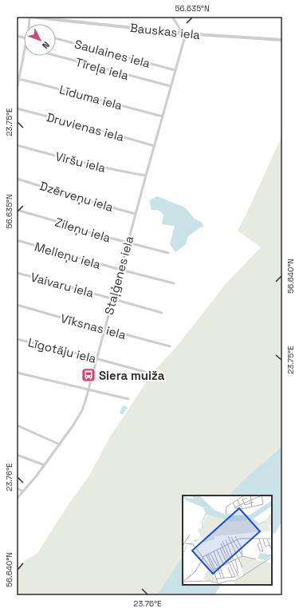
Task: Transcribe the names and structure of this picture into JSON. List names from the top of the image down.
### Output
{
  "streets": {
    "street": [
      "Bauskas iela",
      "Saulaines iela",
      "Tīreļa iela",
      "Līduma iela",
      "Druvienas iela",
      "Viršu iela",
      "Dzērveņu iela",
      "Zileņu iela",
      "Melleņu iela",
      "Staļģenes iela",
      "Vaivaru iela",
      "Vīksnas iela",
      "Līgotāju iela"
    ]
  },
  "crossings": [
    ["Bauskas iela", "Staļģenes iela"],
    ["Saulaines iela", "Staļģenes iela"],
    ["Tīreļa iela", "Staļģenes iela"],
    ["Līduma iela", "Staļģenes iela"],
    ["Druvienas iela", "Staļģenes iela"],
    ["Viršu iela", "Staļģenes iela"],
    ["Dzērveņu iela", "Staļģenes iela"],
    ["Zileņu iela", "Staļģenes iela"],
    ["Melleņu iela", "Staļģenes iela"],
    ["Staļģenes iela", "Vaivaru iela"],
    ["Staļģenes iela", "Vīksnas iela"],
    ["Staļģenes iela", "Līgotāju iela"]
  ],
  "places": {
    "bus stop": ["Siera muiža"]
  },
  "north": "bottom right",
  "coordinates": [
    "56.635°N",
    "23.75°E",
    "56.640°N",
    "23.76°E"
  ]
}
